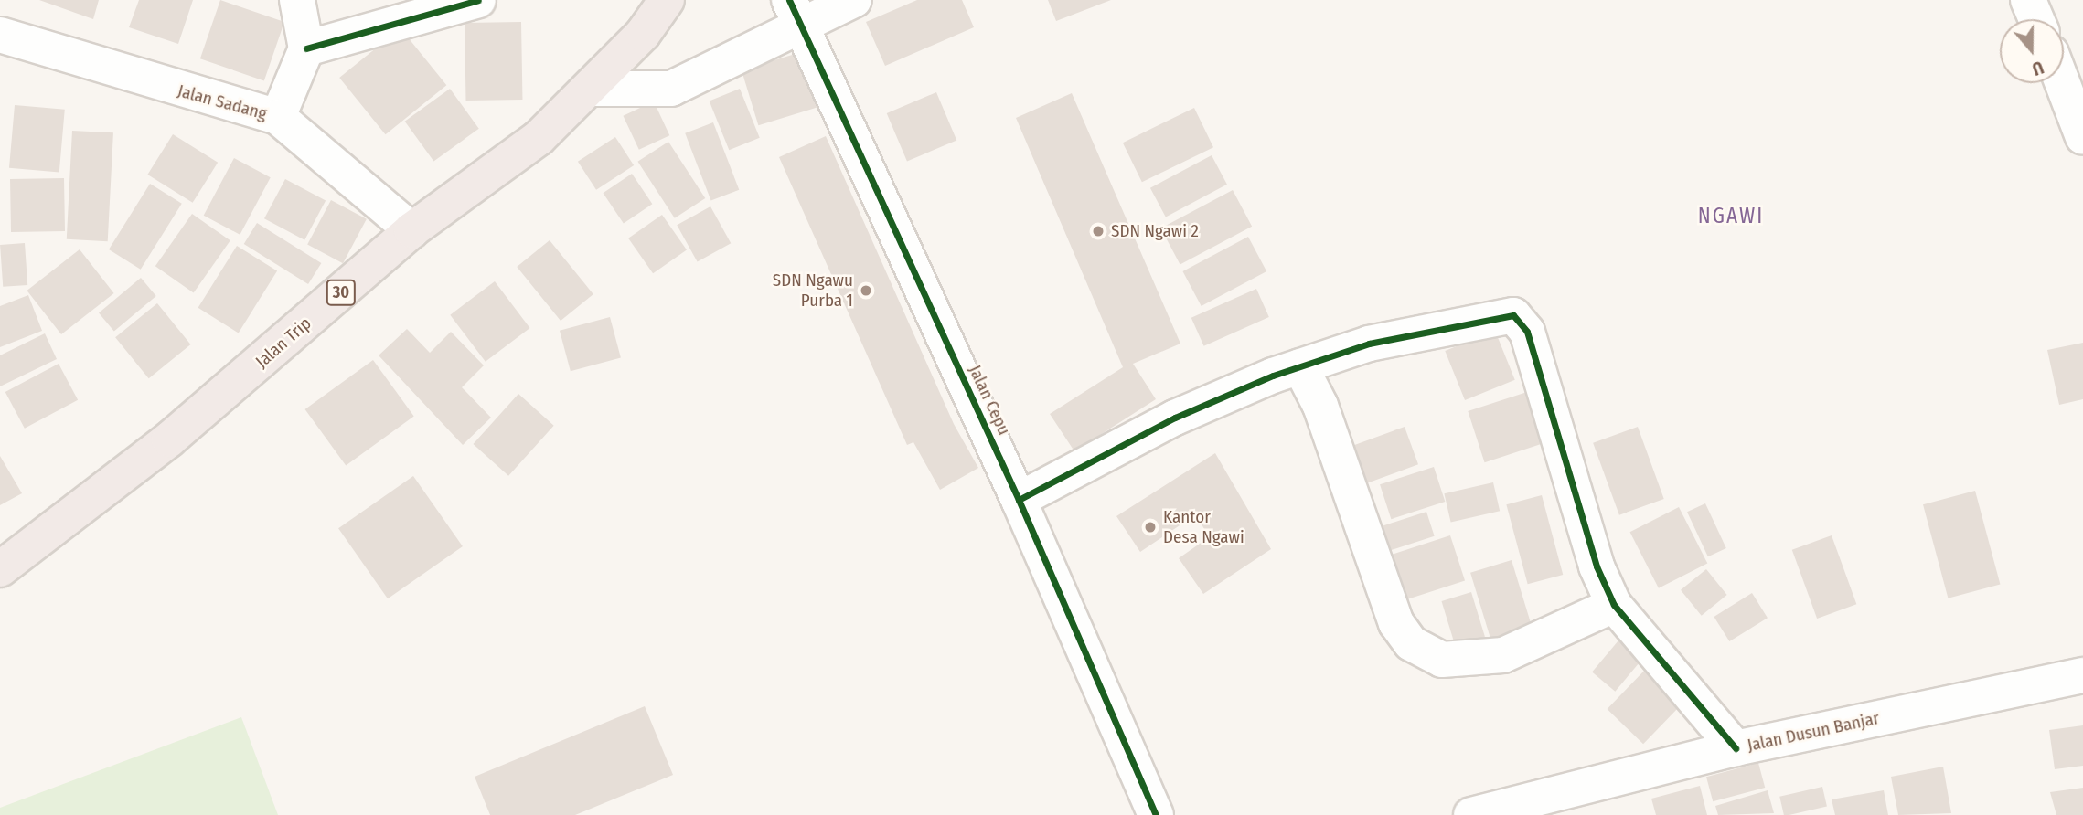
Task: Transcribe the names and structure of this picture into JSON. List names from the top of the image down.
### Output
{
  "streets": {
    "highway": ["30", "Jalan Trip"],
    "street": ["Jalan Sadang", "Jalan Cepu", "Jalan Dusun Banjar"]
  },
  "crossings": [
    ["Jalan Sadang", "Jalan Trip"]
  ],
  "districts": ["NGAWI"],
  "places": ["SDN Ngawi 2", "SDN Ngawu Purba 1", "Kantor Desa Ngawi"],
  "north": "bottom"
}
